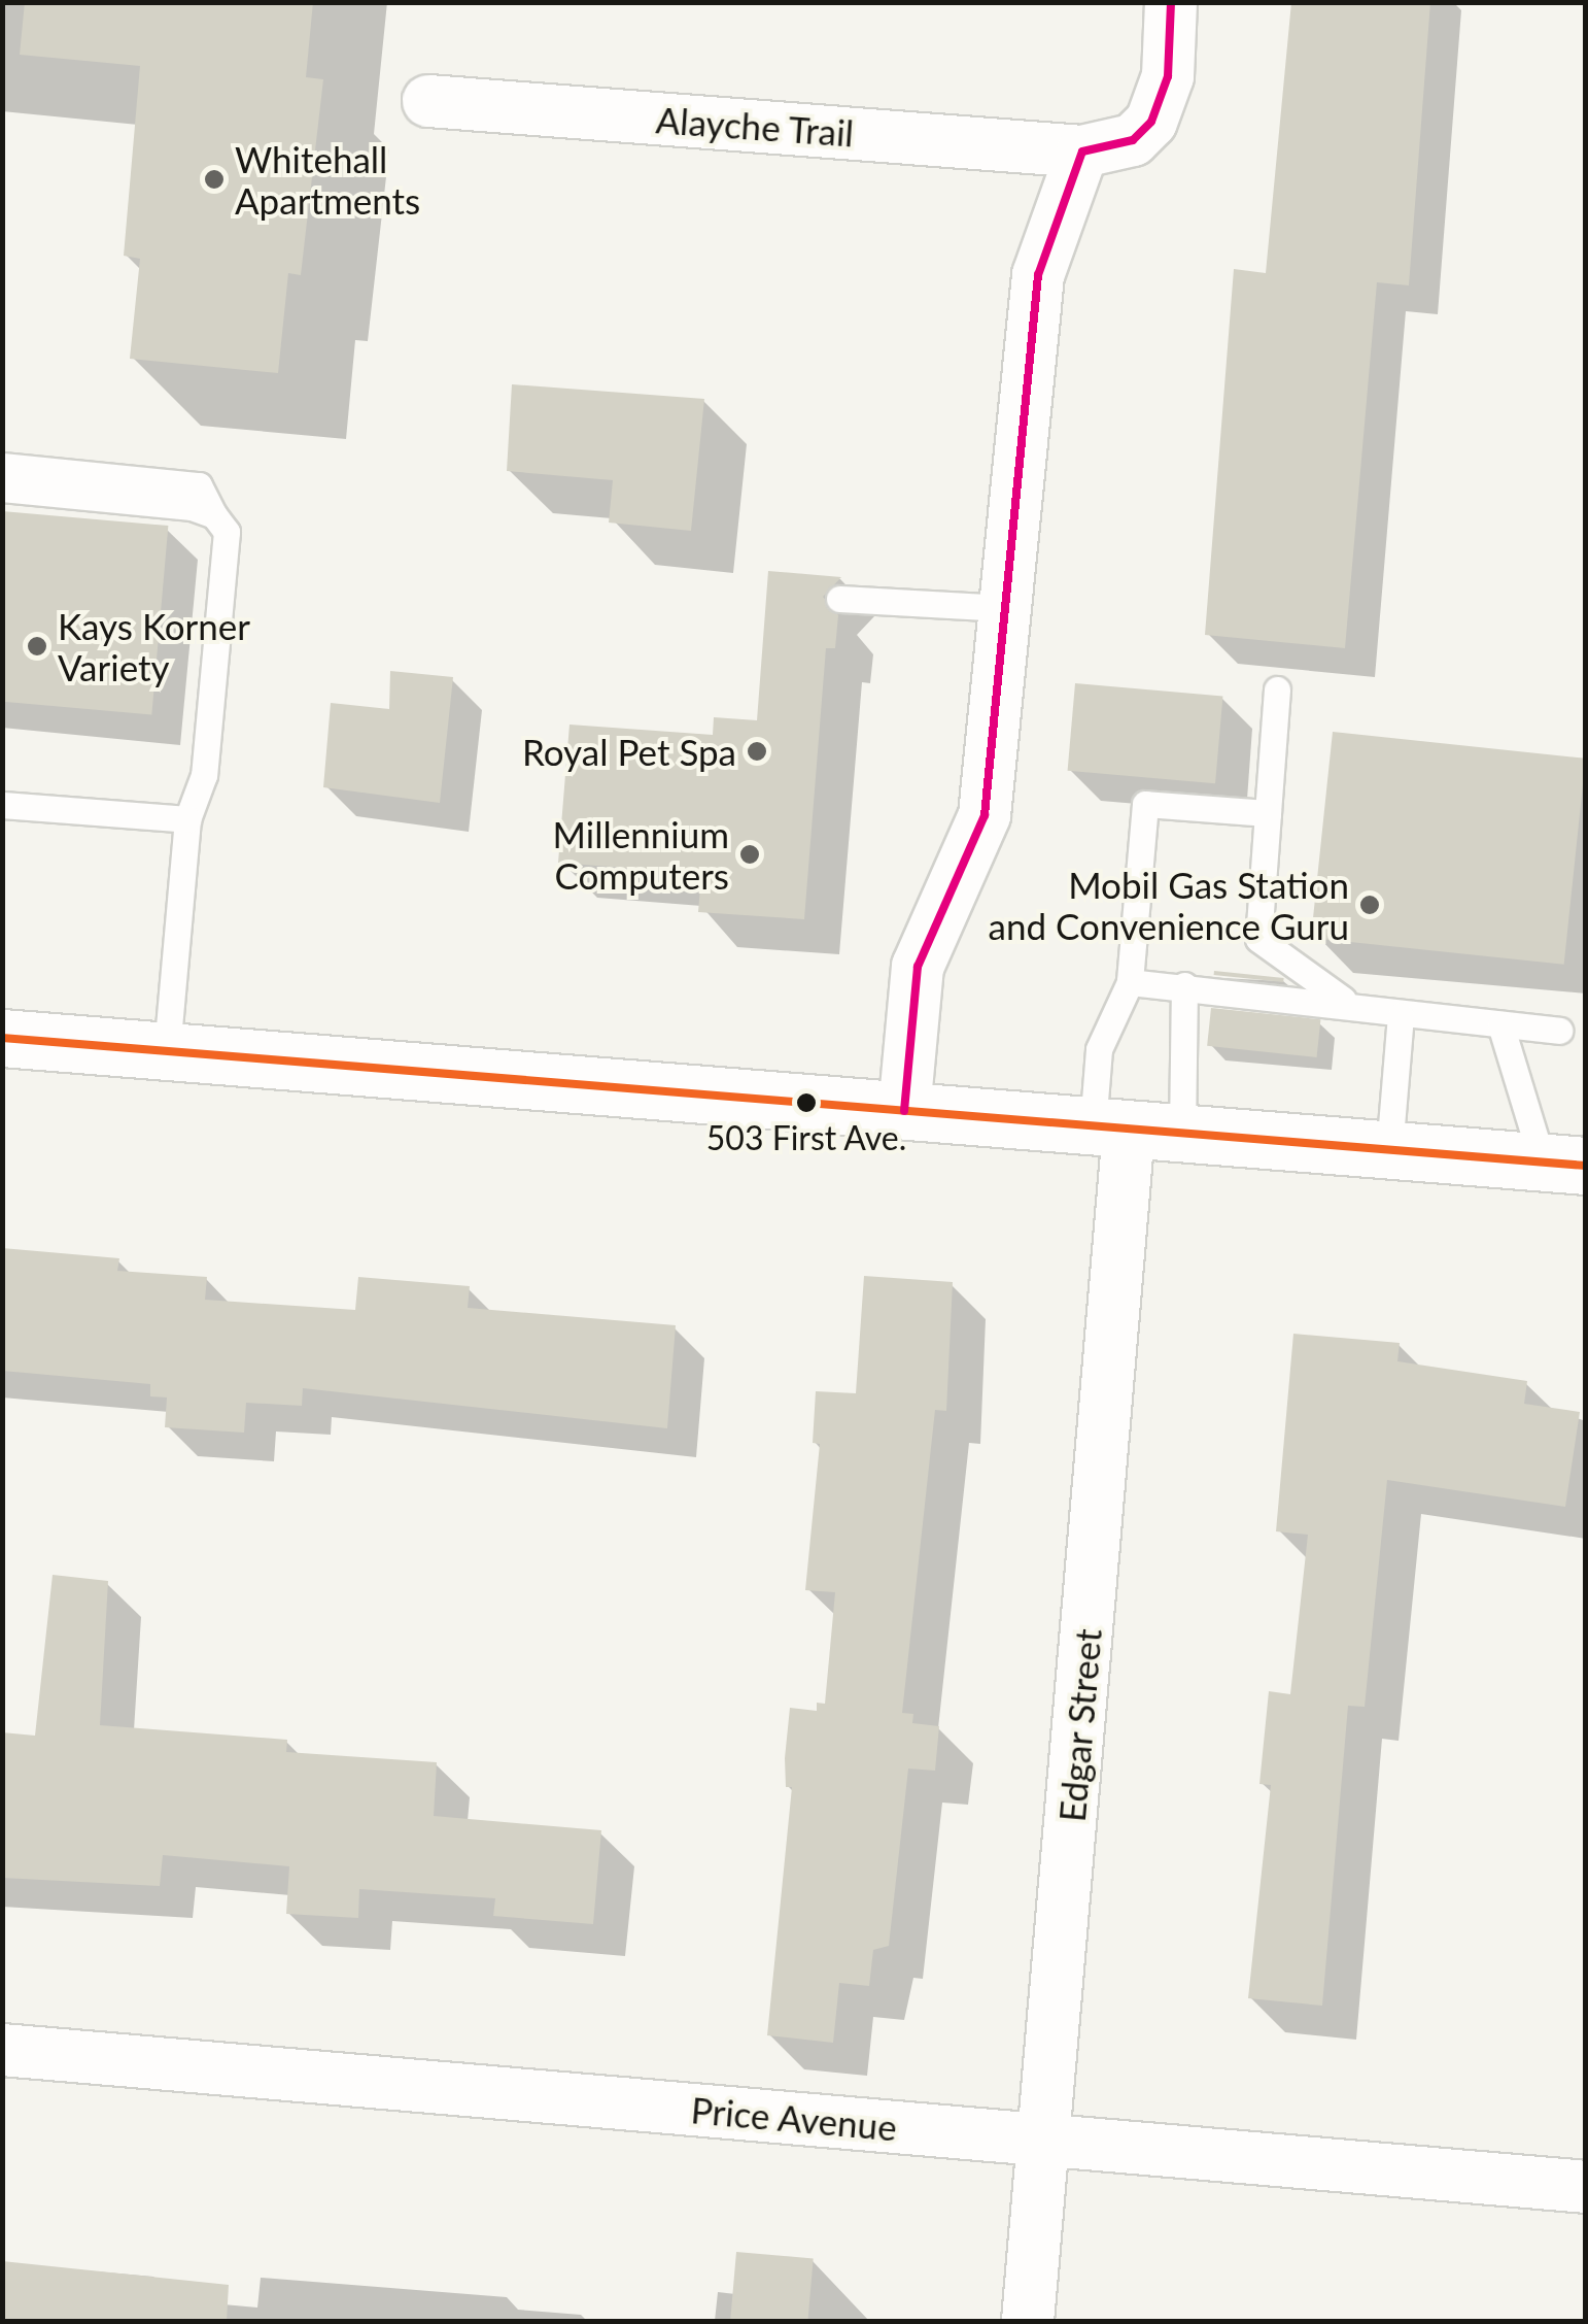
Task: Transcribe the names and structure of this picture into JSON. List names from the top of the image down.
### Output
{
  "streets": {
    "street": ["Alayche Trail", "Edgar Street", "Price Avenue"]
  },
  "crossings": [
    ["Edgar Street", "Price Avenue"]
  ],
  "places": [
    "Whitehall Apartments",
    "Kays Korner Variety",
    "Royal Pet Spa",
    "Millennium Computers",
    "Mobil Gas Station and Convenience Guru",
    "503 First Ave."
  ]
}
